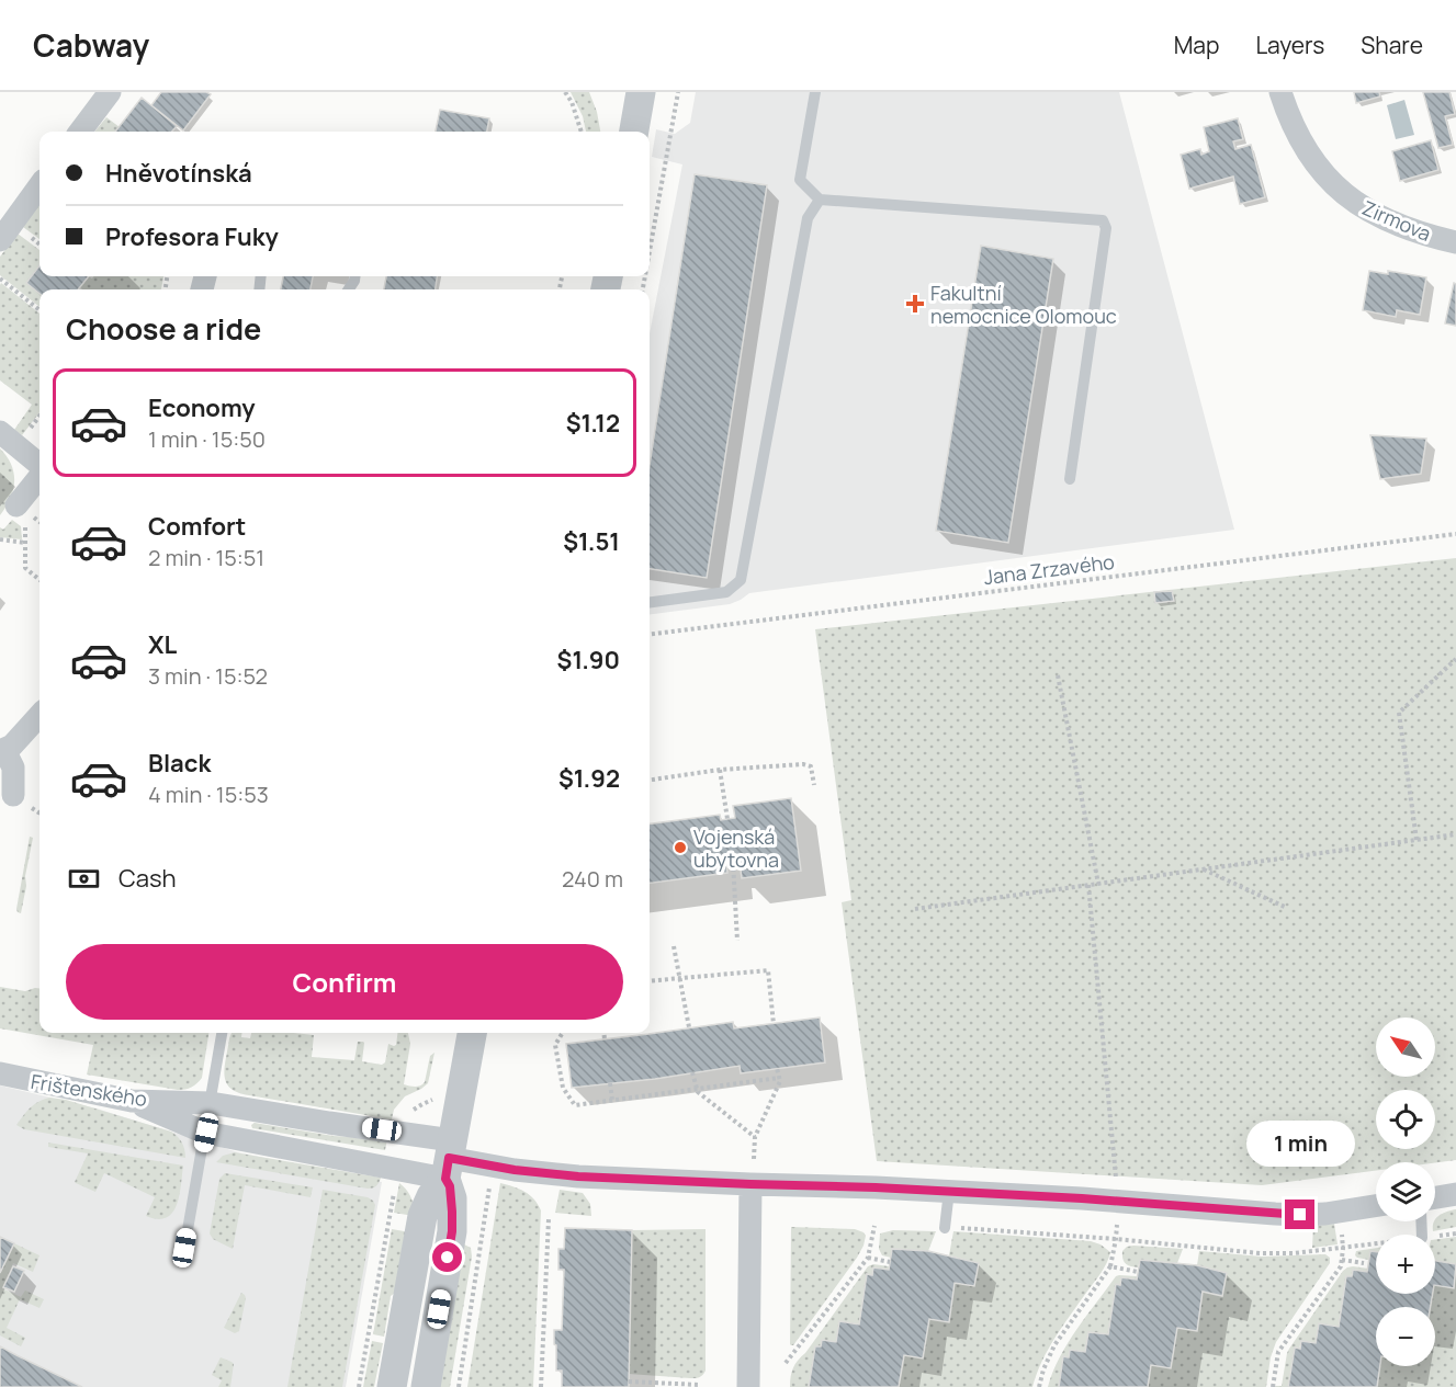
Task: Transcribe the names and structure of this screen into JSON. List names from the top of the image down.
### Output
{
  "streets": {
    "street": ["Zirmova", "Frištenského"],
    "path": ["Jana Zrzavého"]
  },
  "places": {
    "health": ["Fakultní nemocnice Olomouc"],
    "other": ["Vojenská ubytovna"]
  },
  "north": "top left",
  "page": {
    "header": "Cabway",
    "nav": ["Map", "Layers", "Share"],
    "banner": ["Hněvotínská", "Profesora Fuky"],
    "heading": "Choose a ride",
    "list": [
      {
        "name": "Economy",
        "note": "1 min · 15:50",
        "value": "$1.12"
      },
      {
        "name": "Comfort",
        "note": "2 min · 15:51",
        "value": "$1.51"
      },
      {
        "name": "XL",
        "note": "3 min · 15:52",
        "value": "$1.90"
      },
      {
        "name": "Black",
        "note": "4 min · 15:53",
        "value": "$1.92"
      }
    ],
    "pay": ["Cash", "240 m"],
    "buttons": "Confirm",
    "map_buttons": ["+", "−"],
    "bubble": "1 min"
  }
}
